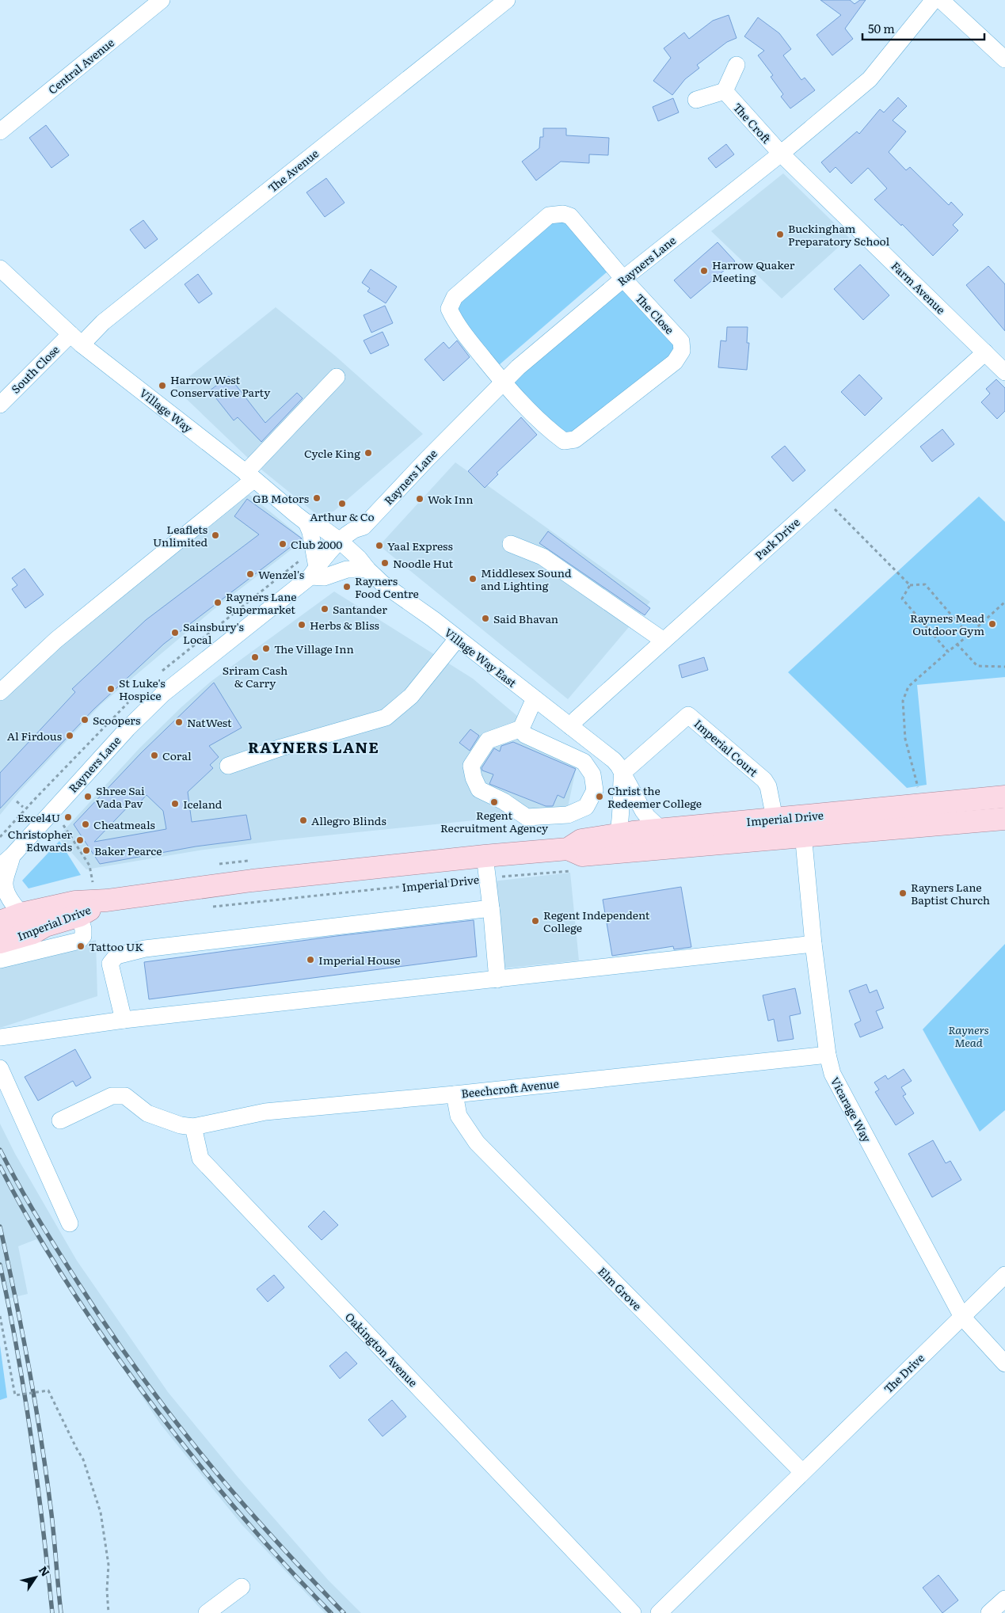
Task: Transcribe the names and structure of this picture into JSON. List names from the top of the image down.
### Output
{
  "streets": {
    "main road": ["Imperial Drive"],
    "street": [
      "Central Avenue",
      "The Croft",
      "The Avenue",
      "Rayners Lane",
      "Farm Avenue",
      "The Close",
      "South Close",
      "Village Way",
      "Park Drive",
      "Village Way East",
      "Imperial Court",
      "Beechcroft Avenue",
      "Vicarage Way",
      "Elm Grove",
      "Oakington Avenue",
      "The Drive"
    ]
  },
  "crossings": [
    ["The Croft", "Rayners Lane"],
    ["The Croft", "Farm Avenue"],
    ["The Avenue", "South Close"],
    ["The Avenue", "Village Way"],
    ["Rayners Lane", "Farm Avenue"],
    ["Rayners Lane", "The Close"],
    ["Rayners Lane", "Village Way"],
    ["Rayners Lane", "Village Way East"],
    ["Rayners Lane", "Imperial Drive"],
    ["Farm Avenue", "Park Drive"],
    ["South Close", "Village Way"],
    ["Village Way", "Village Way East"],
    ["Park Drive", "Village Way East"],
    ["Village Way East", "Imperial Court"],
    ["Village Way East", "Imperial Drive"],
    ["Imperial Court", "Imperial Drive"],
    ["Imperial Drive", "Vicarage Way"],
    ["Beechcroft Avenue", "Vicarage Way"],
    ["Beechcroft Avenue", "Elm Grove"],
    ["Beechcroft Avenue", "Oakington Avenue"],
    ["Vicarage Way", "The Drive"],
    ["Elm Grove", "The Drive"]
  ],
  "districts": ["RAYNERS LANE"],
  "parks": ["Rayners Mead"],
  "places": [
    "Buckingham Preparatory School",
    "Harrow Quaker Meeting",
    "Harrow West Conservative Party",
    "Cycle King",
    "GB Motors",
    "Wok Inn",
    "Arthur & Co",
    "Leaflets Unlimited",
    "Club 2000",
    "Yaal Express",
    "Noodle Hut",
    "Wenzel's",
    "Middlesex Sound and Lighting",
    "Rayners Food Centre",
    "Rayners Lane Supermarket",
    "Santander",
    "Said Bhavan",
    "Rayners Mead Outdoor Gym",
    "Herbs & Bliss",
    "Sainsbury's Local",
    "The Village Inn",
    "Sriram Cash & Carry",
    "St Luke's Hospice",
    "Scoopers",
    "NatWest",
    "Al Firdous",
    "Coral",
    "Shree Sai Vada Pav",
    "Christ the Redeemer College",
    "Regent Recruitment Agency",
    "Iceland",
    "Excel4U",
    "Allegro Blinds",
    "Cheatmeals",
    "Christopher Edwards",
    "Baker Pearce",
    "Rayners Lane Baptist Church",
    "Regent Independent College",
    "Tattoo UK",
    "Imperial House"
  ],
  "scale_bar": "50 m",
  "north": "top right"
}
